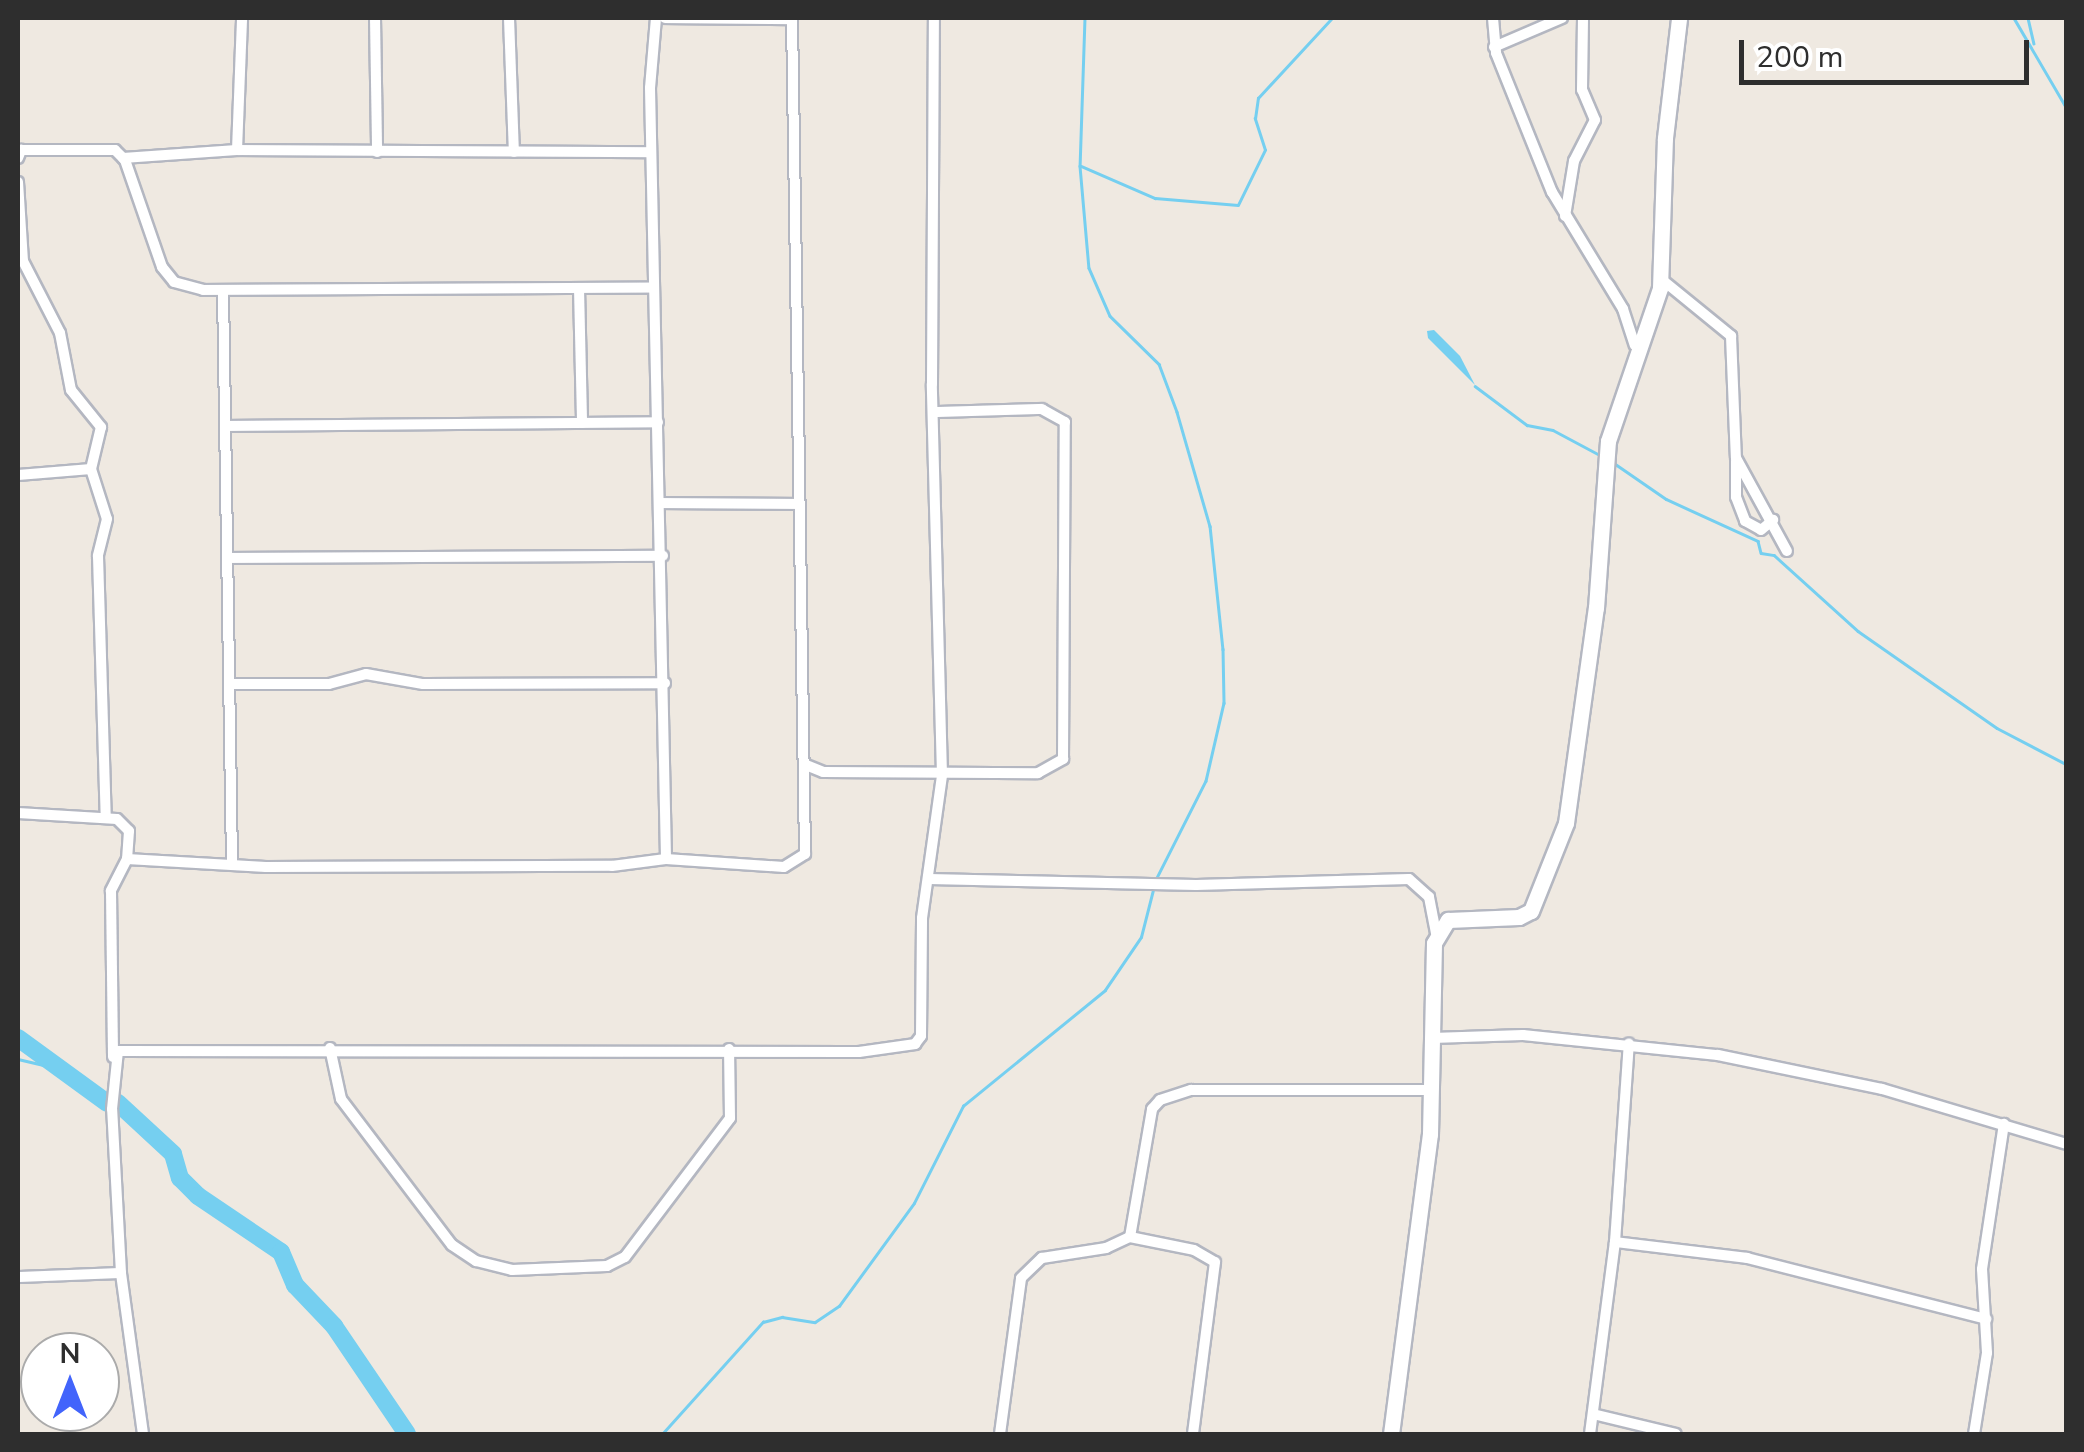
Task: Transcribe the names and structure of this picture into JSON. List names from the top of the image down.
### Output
{
  "scale_bar": "200 m",
  "north": "top"
}
